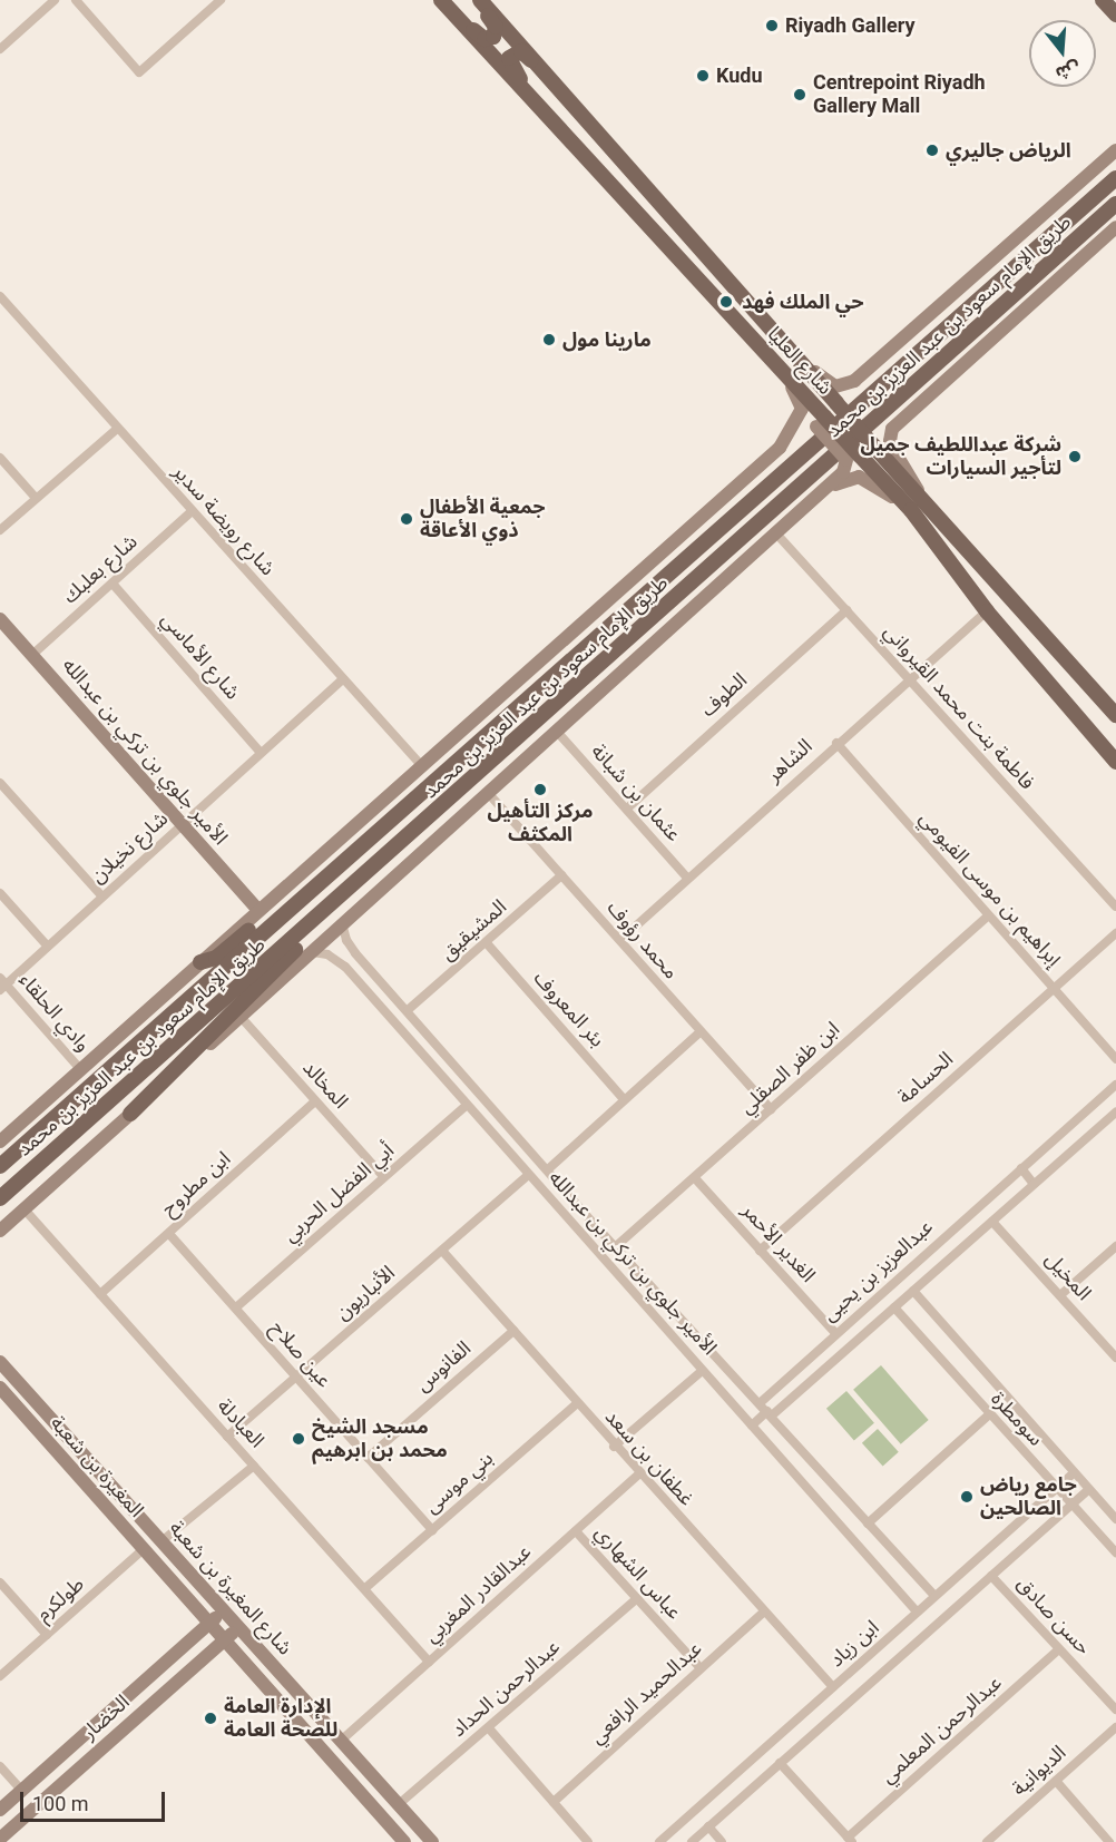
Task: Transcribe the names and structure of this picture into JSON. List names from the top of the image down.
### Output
{
  "streets": {
    "main road": ["طريق الإمام سعود بن عبد العزيز بن محمد", "شارع العليا"],
    "street": [
      "شارع رويضة سدير",
      "شارع بعلبك",
      "شارع الأماسي",
      "الطوف",
      "فاطمة بنت محمد القيرواني",
      "الأمير جلوي بن تركي بن عبدالله",
      "الشاهر",
      "عثمان بن شبانة",
      "شارع نخيلان",
      "إبراهيم بن موسى الفيومي",
      "المشيقيق",
      "محمد رؤوف",
      "بئر المعروف",
      "وادي الحلقاء",
      "ابن ظفر الصقلي",
      "الحسامة",
      "المخالد",
      "ابن مطروح",
      "أبي الفضل الحربي",
      "الغدير الأحمر",
      "عبدالعزيز بن يحيى",
      "المخيل",
      "الأنباريون",
      "عين صلاح",
      "الفانوس",
      "سومطرة",
      "العبادلة",
      "غطفان بن سعد",
      "المغيرة بن شعبة",
      "بني موسى",
      "عباس الشهاري",
      "شارع المغيرة بن شعبة",
      "عبدالقادر المغربي",
      "طولكرم",
      "حسن صادق",
      "ابن زياد",
      "عبدالرحمن الحداد",
      "عبدالحميد الرافعي",
      "الخضار",
      "عبدالرحمن المعلمي",
      "الديوانية"
    ]
  },
  "crossings": [
    ["شارع العليا", "الشاهر"],
    ["شارع رويضة سدير", "شارع بعلبك"],
    ["شارع رويضة سدير", "شارع نخيلان"],
    ["شارع بعلبك", "شارع الأماسي"],
    ["شارع بعلبك", "الأمير جلوي بن تركي بن عبدالله"],
    ["شارع الأماسي", "شارع نخيلان"],
    ["الطوف", "فاطمة بنت محمد القيرواني"],
    ["الطوف", "عثمان بن شبانة"],
    ["فاطمة بنت محمد القيرواني", "الشاهر"],
    ["الأمير جلوي بن تركي بن عبدالله", "شارع نخيلان"],
    ["الأمير جلوي بن تركي بن عبدالله", "المشيقيق"],
    ["الأمير جلوي بن تركي بن عبدالله", "ابن ظفر الصقلي"],
    ["الأمير جلوي بن تركي بن عبدالله", "أبي الفضل الحربي"],
    ["الأمير جلوي بن تركي بن عبدالله", "عبدالعزيز بن يحيى"],
    ["الأمير جلوي بن تركي بن عبدالله", "الأنباريون"],
    ["الأمير جلوي بن تركي بن عبدالله", "ابن زياد"],
    ["الشاهر", "عثمان بن شبانة"],
    ["الشاهر", "إبراهيم بن موسى الفيومي"],
    ["الشاهر", "محمد رؤوف"],
    ["شارع نخيلان", "وادي الحلقاء"],
    ["إبراهيم بن موسى الفيومي", "ابن ظفر الصقلي"],
    ["إبراهيم بن موسى الفيومي", "الحسامة"],
    ["المشيقيق", "محمد رؤوف"],
    ["المشيقيق", "بئر المعروف"],
    ["محمد رؤوف", "ابن ظفر الصقلي"],
    ["ابن ظفر الصقلي", "الغدير الأحمر"],
    ["الحسامة", "الغدير الأحمر"],
    ["المخالد", "ابن مطروح"],
    ["المخالد", "أبي الفضل الحربي"],
    ["ابن مطروح", "عين صلاح"],
    ["ابن مطروح", "العبادلة"],
    ["أبي الفضل الحربي", "عين صلاح"],
    ["الغدير الأحمر", "عبدالعزيز بن يحيى"],
    ["عبدالعزيز بن يحيى", "المخيل"],
    ["عبدالعزيز بن يحيى", "سومطرة"],
    ["الأنباريون", "عين صلاح"],
    ["الأنباريون", "العبادلة"],
    ["الأنباريون", "غطفان بن سعد"],
    ["عين صلاح", "الفانوس"],
    ["عين صلاح", "بني موسى"],
    ["الفانوس", "غطفان بن سعد"],
    ["سومطرة", "ابن زياد"],
    ["العبادلة", "بني موسى"],
    ["العبادلة", "عبدالقادر المغربي"],
    ["غطفان بن سعد", "بني موسى"],
    ["غطفان بن سعد", "عبدالقادر المغربي"],
    ["غطفان بن سعد", "ابن زياد"],
    ["غطفان بن سعد", "عبدالحميد الرافعي"],
    ["المغيرة بن شعبة", "طولكرم"],
    ["المغيرة بن شعبة", "الخضار"],
    ["عباس الشهاري", "عبدالقادر المغربي"],
    ["عباس الشهاري", "عبدالرحمن الحداد"],
    ["عباس الشهاري", "عبدالحميد الرافعي"],
    ["شارع المغيرة بن شعبة", "عبدالقادر المغربي"],
    ["شارع المغيرة بن شعبة", "عبدالرحمن الحداد"],
    ["شارع المغيرة بن شعبة", "الخضار"],
    ["حسن صادق", "ابن زياد"],
    ["حسن صادق", "عبدالرحمن المعلمي"]
  ],
  "places": [
    "Riyadh Gallery",
    "Kudu",
    "Centrepoint Riyadh Gallery Mall",
    "الرياض جاليري",
    "حي الملك فهد",
    "مارينا مول",
    "شركة عبداللطيف جميل لتأجير السيارات",
    "جمعية الأطفال ذوي الأعاقة",
    "مركز التأهيل المكثف",
    "مسجد الشيخ محمد بن ابرهيم",
    "جامع رياض الصالحين",
    "الإدارة العامة للصحة العامة"
  ],
  "scale_bar": "100 m",
  "north": "bottom"
}
